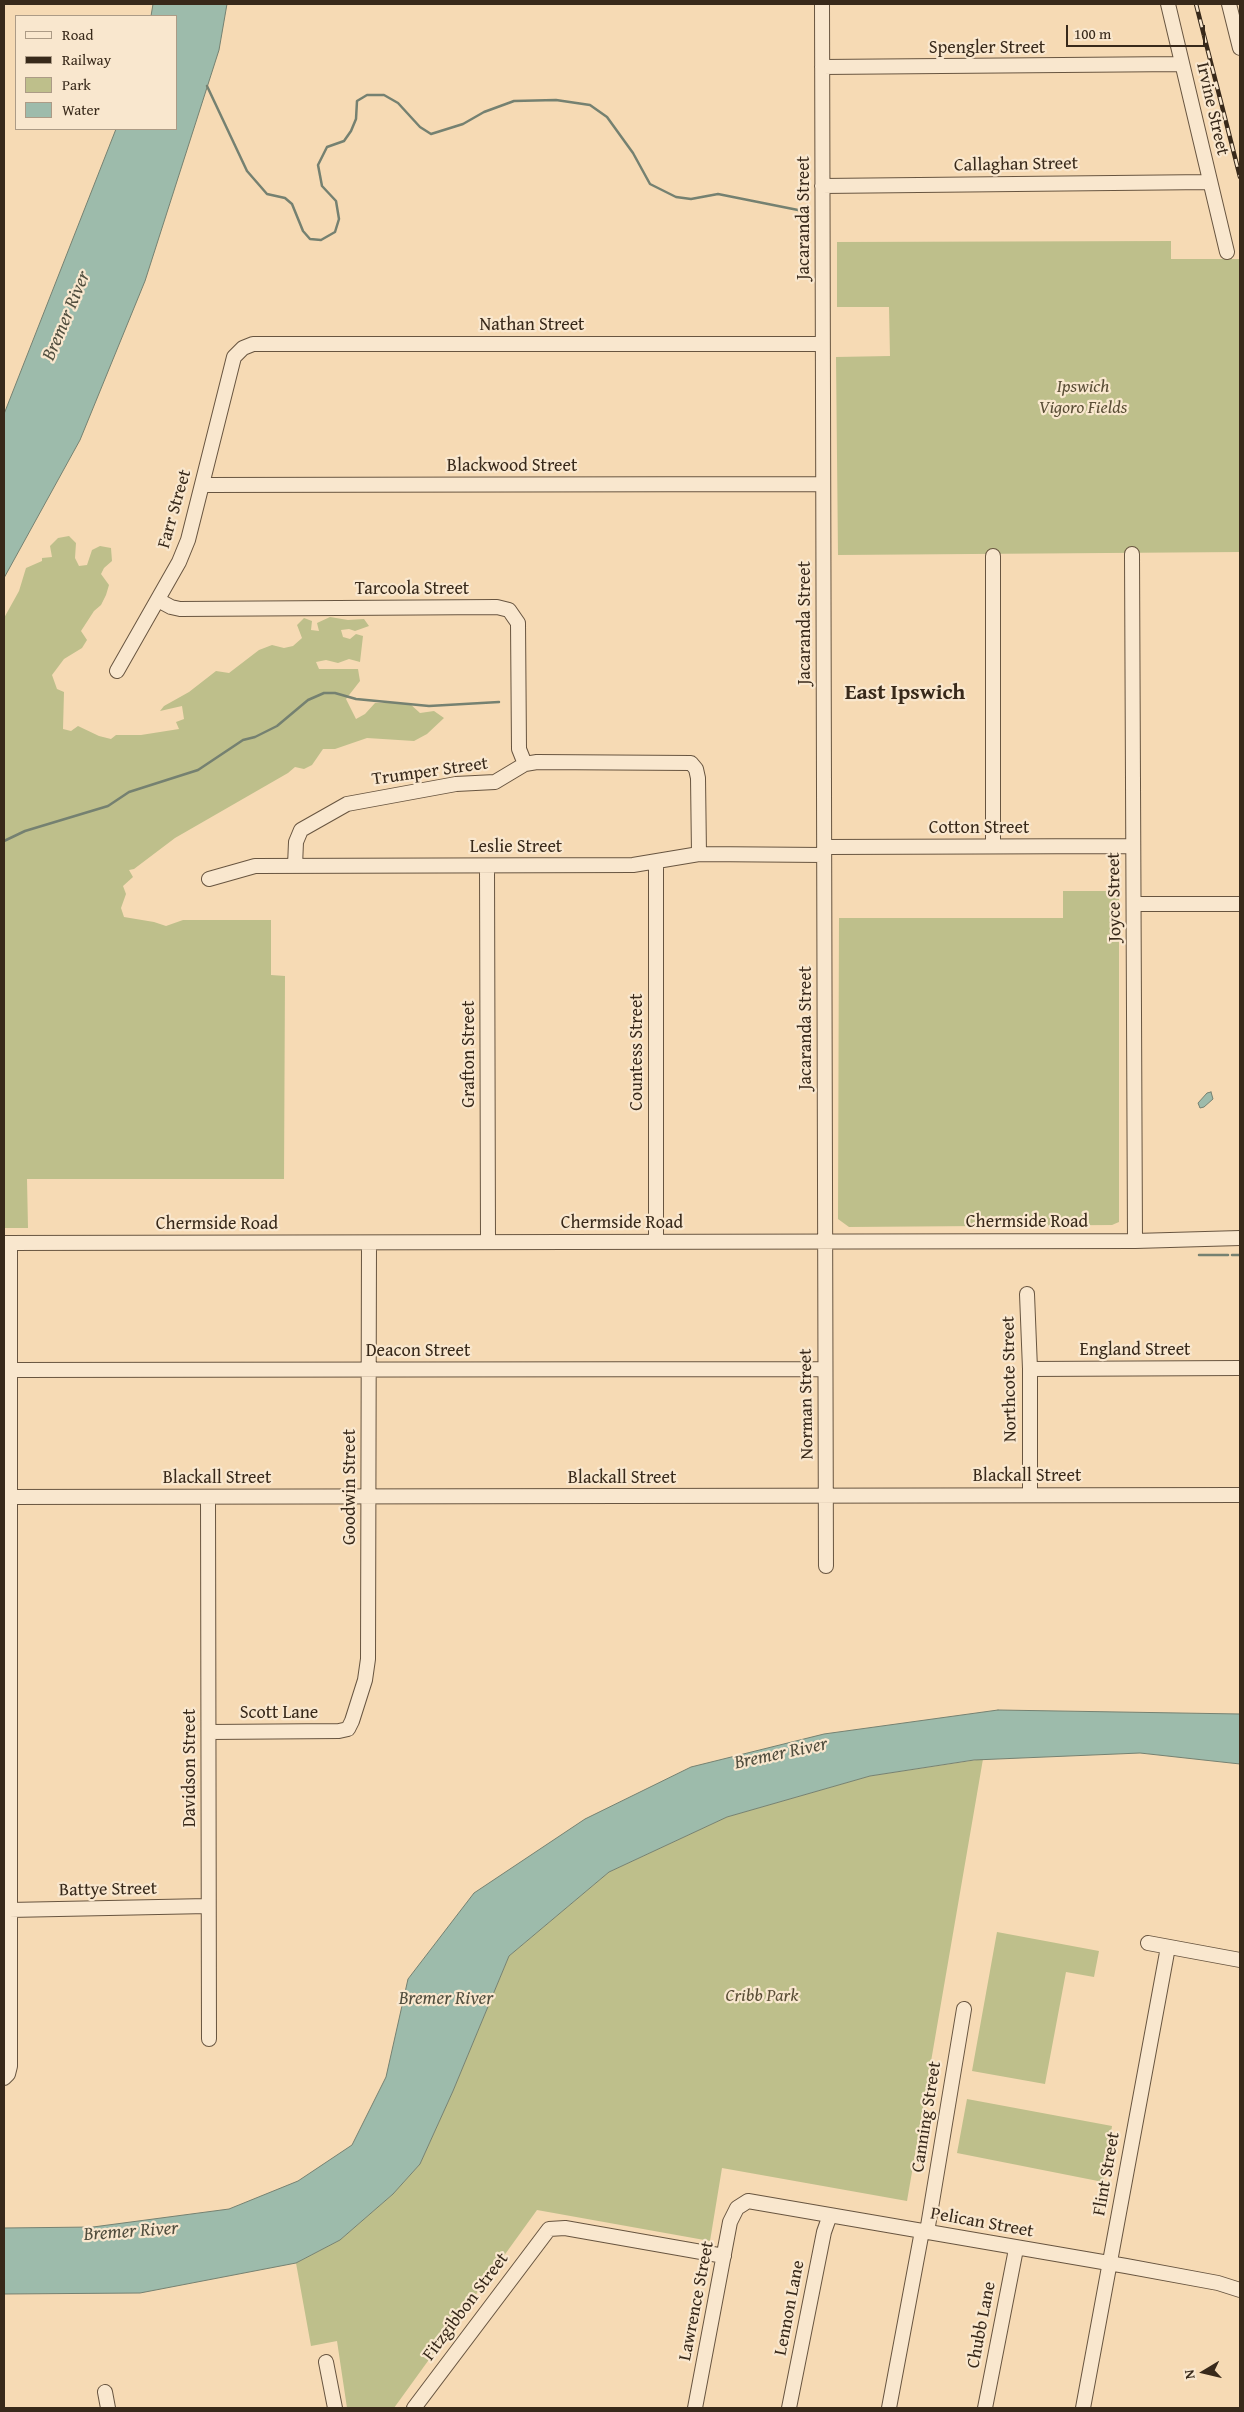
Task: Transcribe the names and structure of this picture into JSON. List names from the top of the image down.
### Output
{
  "streets": {
    "street": [
      "Spengler Street",
      "Irvine Street",
      "Callaghan Street",
      "Jacaranda Street",
      "Nathan Street",
      "Blackwood Street",
      "Farr Street",
      "Tarcoola Street",
      "Trumper Street",
      "Cotton Street",
      "Leslie Street",
      "Joyce Street",
      "Countess Street",
      "Grafton Street",
      "Chermside Road",
      "England Street",
      "Deacon Street",
      "Northcote Street",
      "Norman Street",
      "Blackall Street",
      "Goodwin Street",
      "Scott Lane",
      "Davidson Street",
      "Battye Street",
      "Canning Street",
      "Flint Street",
      "Pelican Street",
      "Lawrence Street",
      "Fitzgibbon Street",
      "Lennon Lane",
      "Chubb Lane"
    ]
  },
  "crossings": [
    ["Spengler Street", "Irvine Street"],
    ["Spengler Street", "Jacaranda Street"],
    ["Irvine Street", "Callaghan Street"],
    ["Callaghan Street", "Jacaranda Street"],
    ["Jacaranda Street", "Nathan Street"],
    ["Jacaranda Street", "Blackwood Street"],
    ["Jacaranda Street", "Cotton Street"],
    ["Jacaranda Street", "Leslie Street"],
    ["Jacaranda Street", "Chermside Road"],
    ["Jacaranda Street", "Norman Street"],
    ["Nathan Street", "Farr Street"],
    ["Blackwood Street", "Farr Street"],
    ["Farr Street", "Tarcoola Street"],
    ["Tarcoola Street", "Trumper Street"],
    ["Trumper Street", "Leslie Street"],
    ["Cotton Street", "Leslie Street"],
    ["Cotton Street", "Joyce Street"],
    ["Leslie Street", "Countess Street"],
    ["Leslie Street", "Grafton Street"],
    ["Joyce Street", "Chermside Road"],
    ["Countess Street", "Chermside Road"],
    ["Grafton Street", "Chermside Road"],
    ["Chermside Road", "Norman Street"],
    ["Chermside Road", "Goodwin Street"],
    ["England Street", "Northcote Street"],
    ["Deacon Street", "Norman Street"],
    ["Deacon Street", "Goodwin Street"],
    ["Northcote Street", "Blackall Street"],
    ["Norman Street", "Blackall Street"],
    ["Blackall Street", "Goodwin Street"],
    ["Blackall Street", "Davidson Street"],
    ["Goodwin Street", "Scott Lane"],
    ["Scott Lane", "Davidson Street"],
    ["Davidson Street", "Battye Street"],
    ["Canning Street", "Pelican Street"],
    ["Flint Street", "Pelican Street"],
    ["Pelican Street", "Lawrence Street"],
    ["Pelican Street", "Lennon Lane"],
    ["Pelican Street", "Chubb Lane"],
    ["Lawrence Street", "Fitzgibbon Street"]
  ],
  "districts": ["East Ipswich"],
  "water": ["Bremer River"],
  "parks": ["Ipswich Vigoro Fields", "Cribb Park"],
  "legend": [
    "Road",
    "Railway",
    "Park",
    "Water"
  ],
  "scale_bar": "100 m",
  "north": "left"
}
